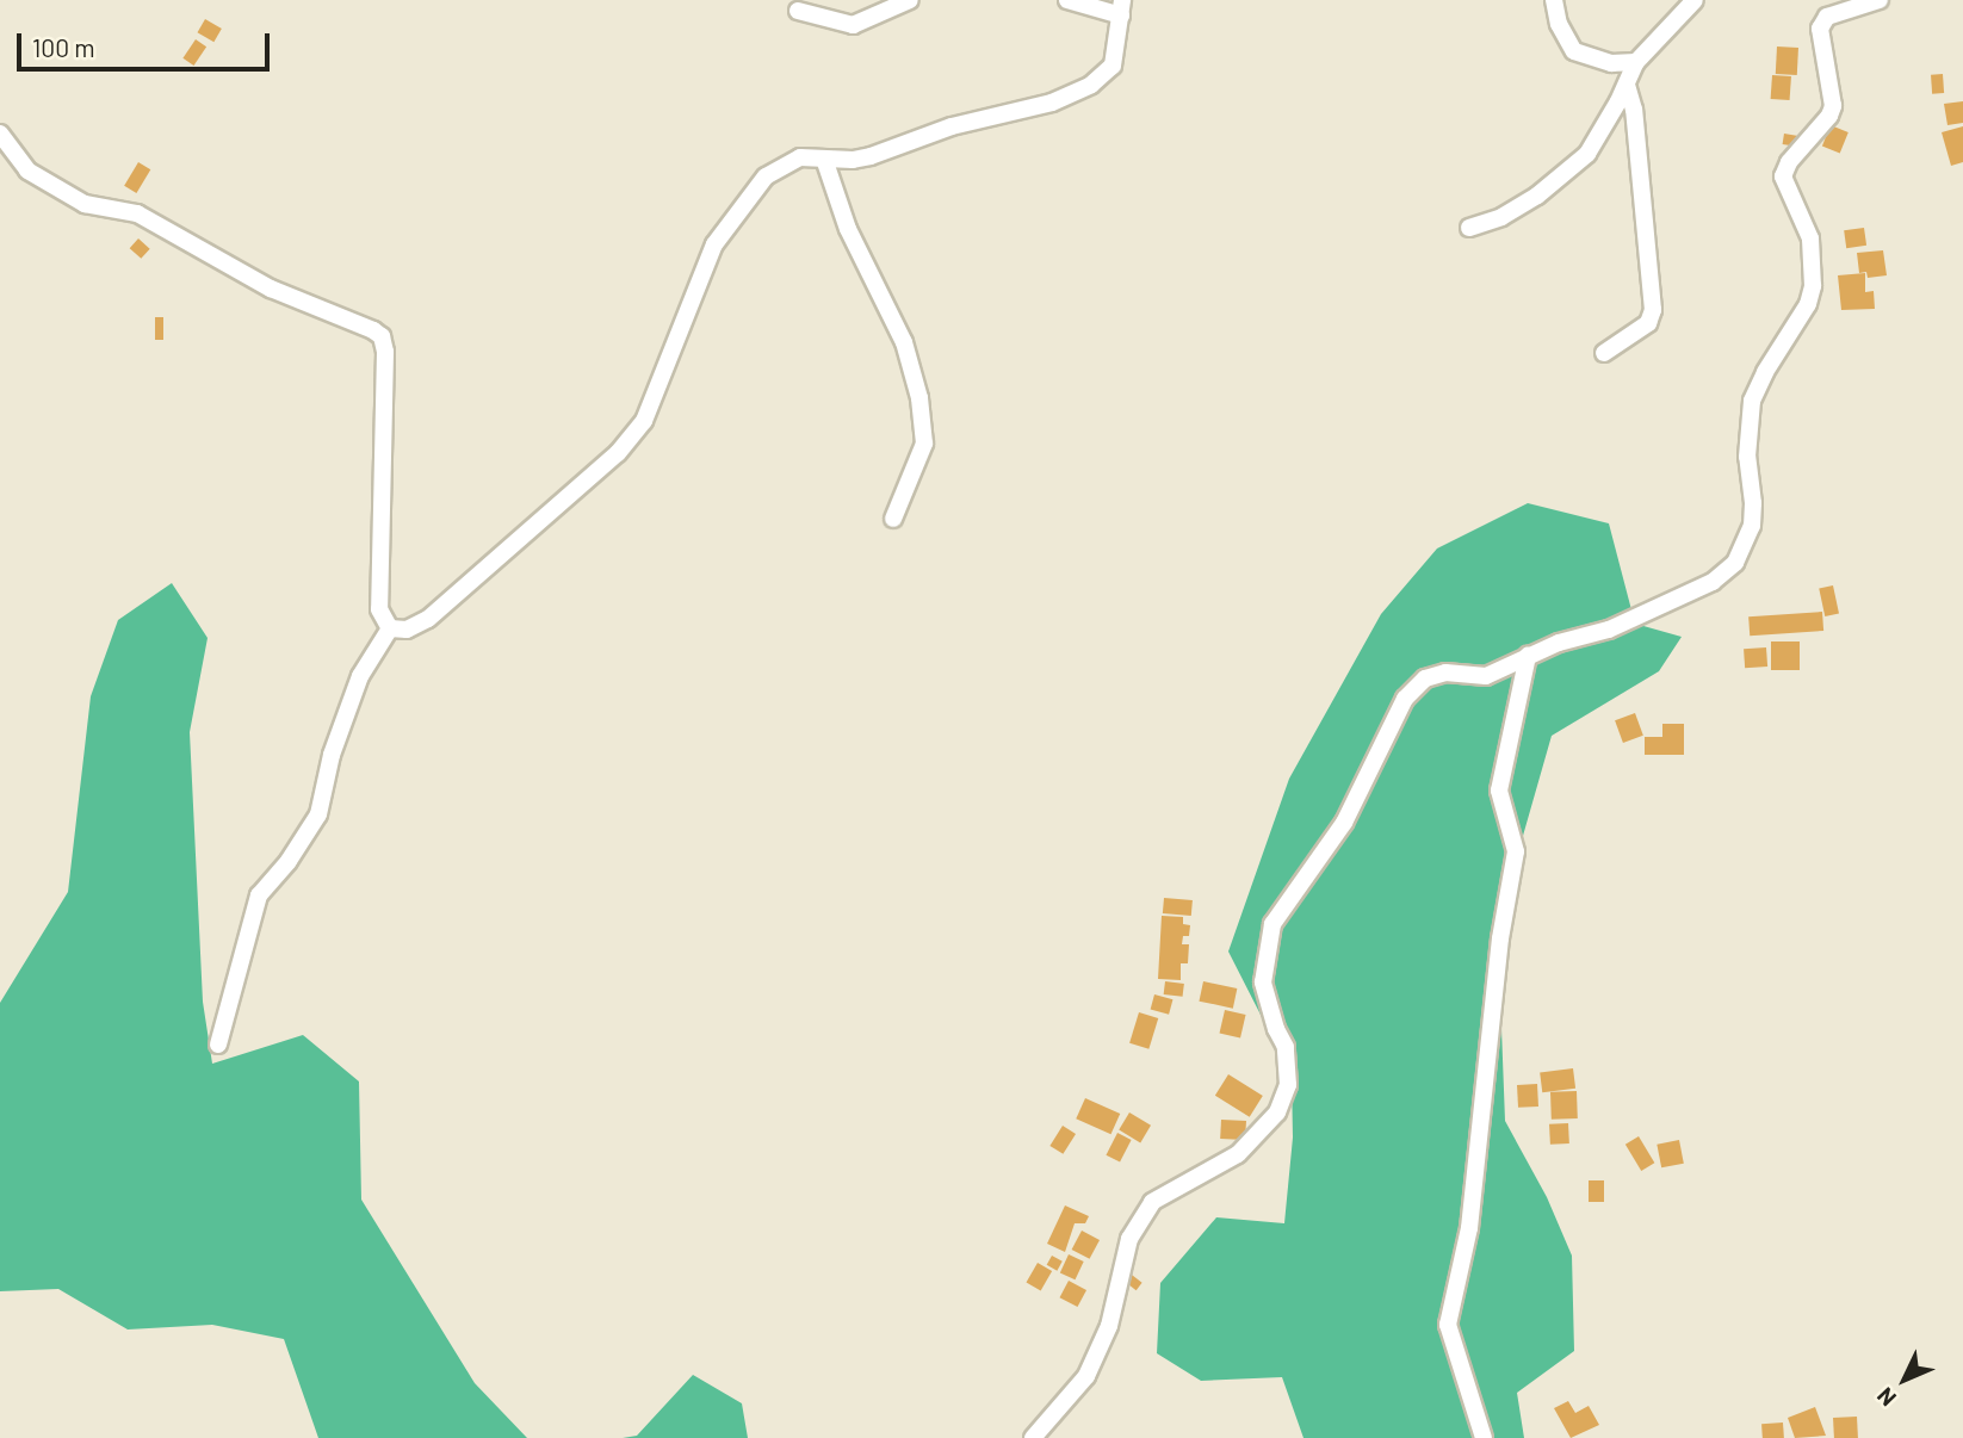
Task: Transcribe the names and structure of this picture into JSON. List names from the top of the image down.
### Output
{
  "scale_bar": "100 m",
  "north": "bottom left"
}
